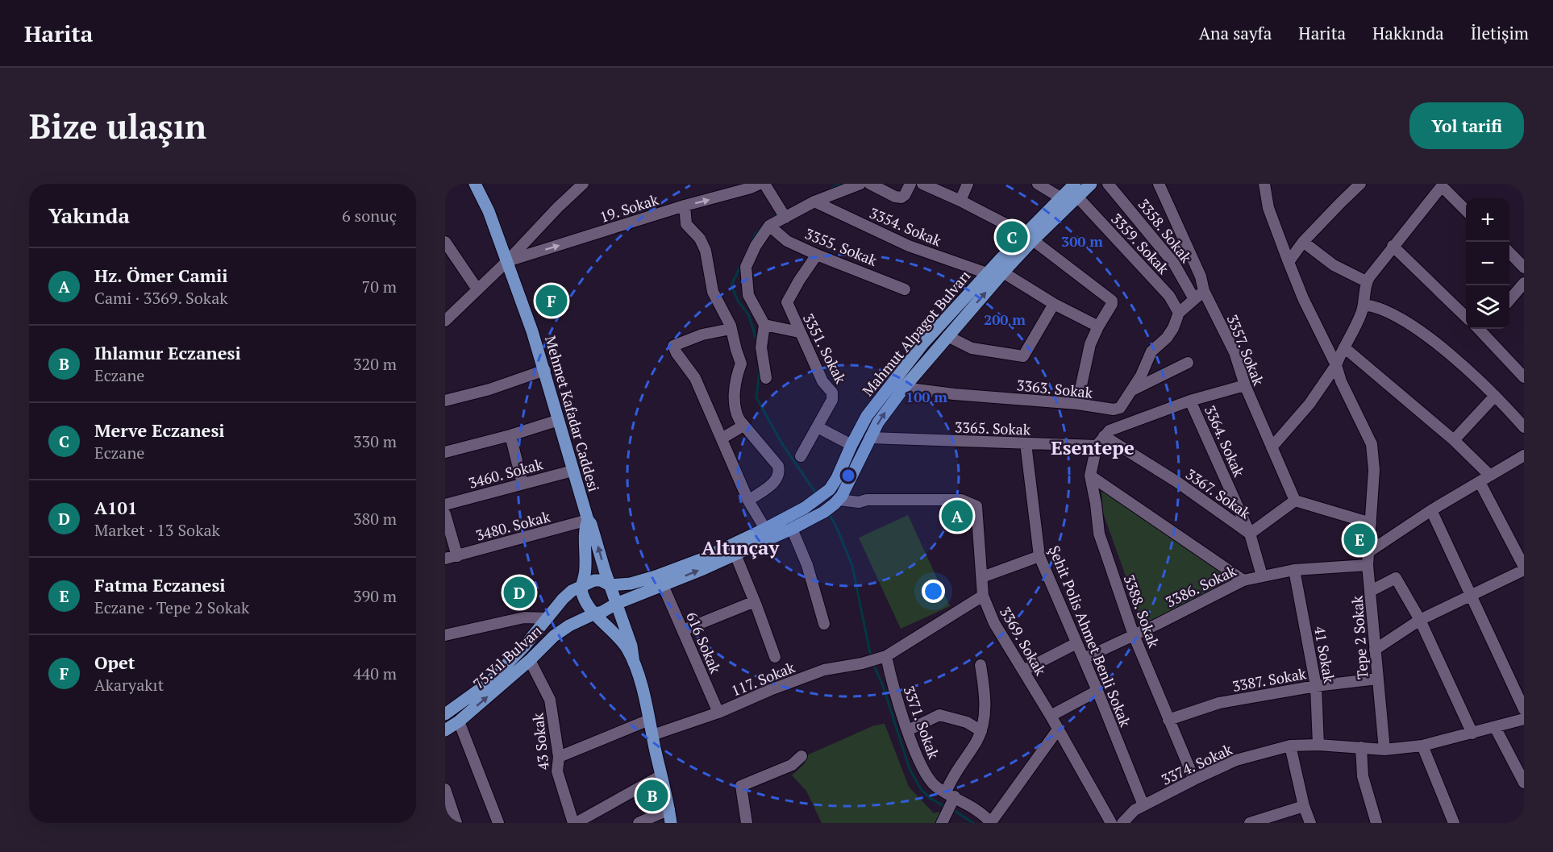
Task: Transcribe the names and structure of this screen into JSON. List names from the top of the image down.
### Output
{
  "streets": {
    "main road": ["Mahmut Alpagot Bulvarı", "Mehmet Kafadar Caddesi", "75.Yıl Bulvarı"],
    "street": [
      "19. Sokak",
      "3354. Sokak",
      "3358. Sokak",
      "3359. Sokak",
      "3355. Sokak",
      "3351. Sokak",
      "3357. Sokak",
      "3363. Sokak",
      "3365. Sokak",
      "3364. Sokak",
      "3460. Sokak",
      "3367. Sokak",
      "3480. Sokak",
      "3386. Sokak",
      "3388. Sokak",
      "Şehit Polis Ahmet Benli Sokak",
      "Tepe 2 Sokak",
      "3369. Sokak",
      "616 Sokak",
      "41 Sokak",
      "117. Sokak",
      "3387. Sokak",
      "3371. Sokak",
      "43 Sokak",
      "3374. Sokak"
    ]
  },
  "crossings": [
    ["19. Sokak", "Mehmet Kafadar Caddesi"],
    ["3354. Sokak", "Mahmut Alpagot Bulvarı"],
    ["3359. Sokak", "Mahmut Alpagot Bulvarı"],
    ["3355. Sokak", "3351. Sokak"],
    ["Mahmut Alpagot Bulvarı", "3363. Sokak"],
    ["Mahmut Alpagot Bulvarı", "Mehmet Kafadar Caddesi"],
    ["Mahmut Alpagot Bulvarı", "3365. Sokak"],
    ["Mahmut Alpagot Bulvarı", "3369. Sokak"],
    ["Mahmut Alpagot Bulvarı", "75.Yıl Bulvarı"],
    ["3357. Sokak", "3367. Sokak"],
    ["Mehmet Kafadar Caddesi", "3460. Sokak"],
    ["Mehmet Kafadar Caddesi", "3480. Sokak"],
    ["Mehmet Kafadar Caddesi", "75.Yıl Bulvarı"],
    ["Mehmet Kafadar Caddesi", "117. Sokak"],
    ["3365. Sokak", "3388. Sokak"],
    ["3365. Sokak", "Şehit Polis Ahmet Benli Sokak"],
    ["3364. Sokak", "3367. Sokak"],
    ["3364. Sokak", "3386. Sokak"],
    ["3386. Sokak", "3388. Sokak"],
    ["3386. Sokak", "Şehit Polis Ahmet Benli Sokak"],
    ["3386. Sokak", "Tepe 2 Sokak"],
    ["3386. Sokak", "41 Sokak"],
    ["3388. Sokak", "3387. Sokak"],
    ["3388. Sokak", "3374. Sokak"],
    ["Şehit Polis Ahmet Benli Sokak", "3374. Sokak"],
    ["Tepe 2 Sokak", "3387. Sokak"],
    ["Tepe 2 Sokak", "3374. Sokak"],
    ["3369. Sokak", "117. Sokak"],
    ["616 Sokak", "117. Sokak"],
    ["41 Sokak", "3387. Sokak"],
    ["41 Sokak", "3374. Sokak"],
    ["75.Yıl Bulvarı", "43 Sokak"],
    ["117. Sokak", "3371. Sokak"]
  ],
  "one_way": ["19. Sokak"],
  "districts": ["Esentepe", "Altınçay"],
  "page": {
    "header": "Harita",
    "nav": [
      "Ana sayfa",
      "Harita",
      "Hakkında",
      "İletişim"
    ],
    "buttons": "Yol tarifi",
    "title": "Bize ulaşın",
    "heading": ["Yakında", "6 sonuç"],
    "map_buttons": ["+", "−"],
    "pins": [
      "C",
      "F",
      "A",
      "E",
      "D",
      "B"
    ],
    "list": [
      {
        "mark": "A",
        "name": "Hz. Ömer Camii",
        "note": "Cami · 3369. Sokak",
        "value": "70 m"
      },
      {
        "mark": "B",
        "name": "Ihlamur Eczanesi",
        "note": "Eczane",
        "value": "320 m"
      },
      {
        "mark": "C",
        "name": "Merve Eczanesi",
        "note": "Eczane",
        "value": "330 m"
      },
      {
        "mark": "D",
        "name": "A101",
        "note": "Market · 13 Sokak",
        "value": "380 m"
      },
      {
        "mark": "E",
        "name": "Fatma Eczanesi",
        "note": "Eczane · Tepe 2 Sokak",
        "value": "390 m"
      },
      {
        "mark": "F",
        "name": "Opet",
        "note": "Akaryakıt",
        "value": "440 m"
      }
    ]
  },
  "rings": ["300 m", "200 m", "100 m"]
}
